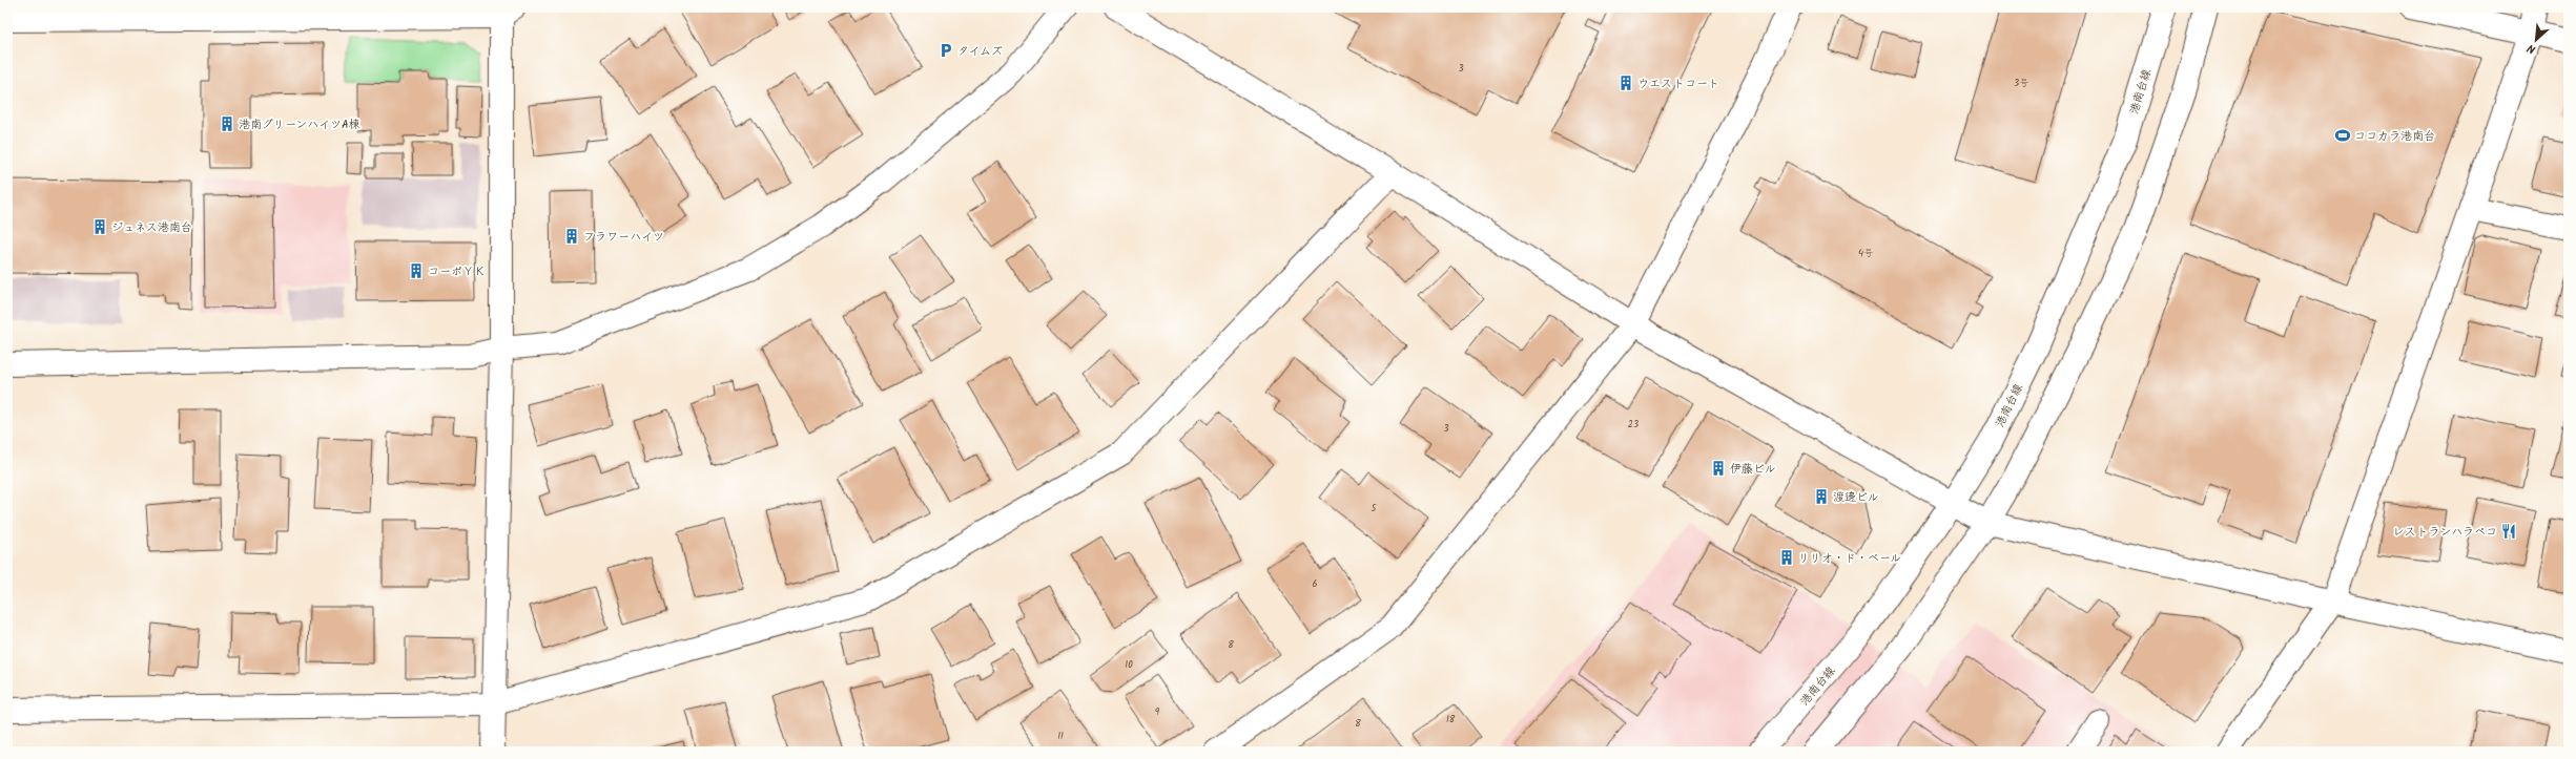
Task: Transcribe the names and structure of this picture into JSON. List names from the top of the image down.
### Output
{
  "streets": {
    "street": ["港南台線"]
  },
  "places": {
    "parking": ["タイムズ"],
    "building": [
      "ウエストコート",
      "港南グリーンハイツA棟",
      "ジュネス港南台",
      "フラワーハイツ",
      "コーポＹＫ",
      "伊藤ビル",
      "渡邊ビル",
      "リリオ・ド・ベール"
    ],
    "sports": ["ココカラ港南台"],
    "restaurant": ["レストランハラペコ"]
  },
  "house_numbers": [
    "3",
    "3号",
    "4号",
    "23",
    "3",
    "5",
    "6",
    "8",
    "10",
    "9",
    "18",
    "8",
    "11"
  ],
  "north": "bottom left"
}
